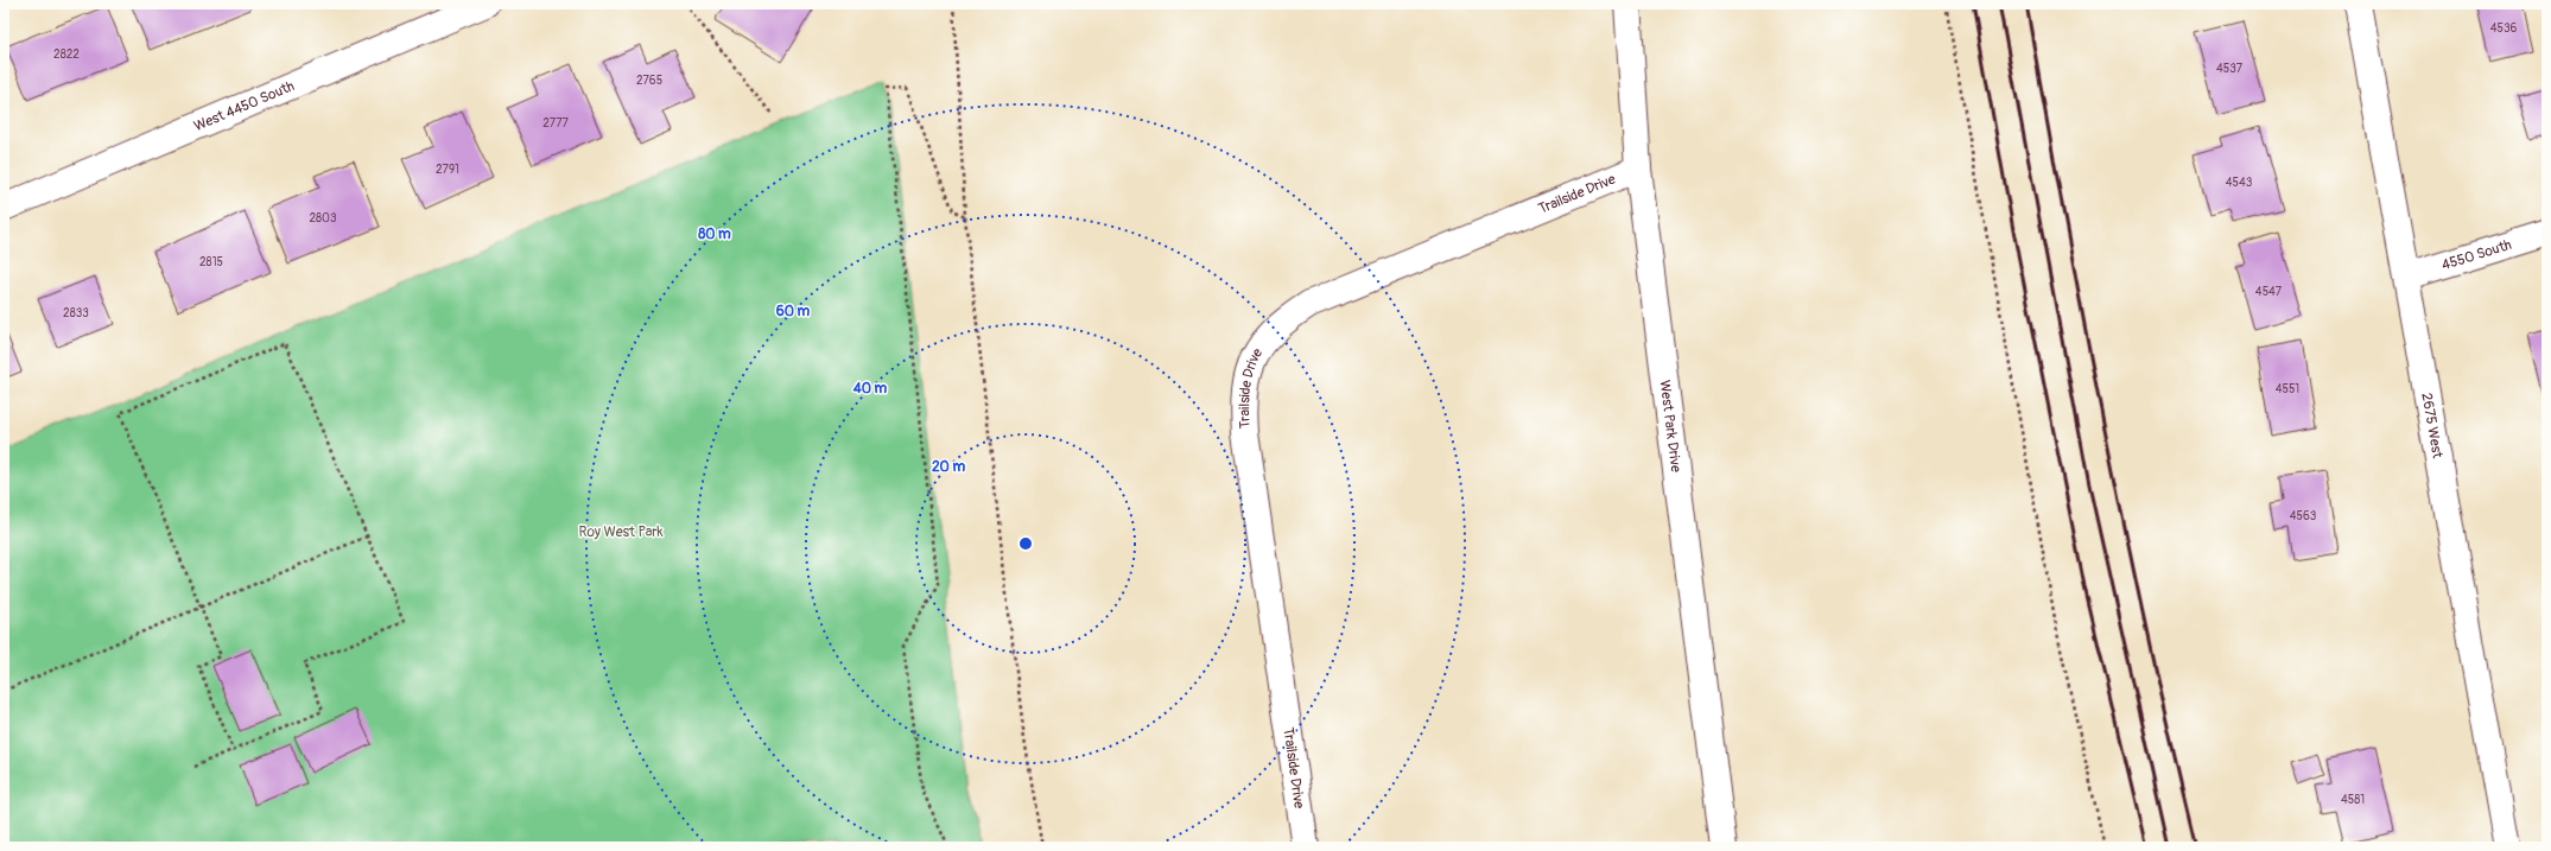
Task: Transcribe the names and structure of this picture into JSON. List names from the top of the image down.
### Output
{
  "streets": {
    "street": [
      "West 4450 South",
      "Trailside Drive",
      "4550 South",
      "2675 West",
      "West Park Drive"
    ]
  },
  "crossings": [
    ["Trailside Drive", "West Park Drive"],
    ["4550 South", "2675 West"]
  ],
  "parks": ["Roy West Park"],
  "house_numbers": [
    "4536",
    "2822",
    "4537",
    "2765",
    "2777",
    "2791",
    "4543",
    "2803",
    "2815",
    "4547",
    "2833",
    "4551",
    "4563",
    "4581"
  ],
  "rings": [
    "80 m",
    "60 m",
    "40 m",
    "20 m"
  ]
}
